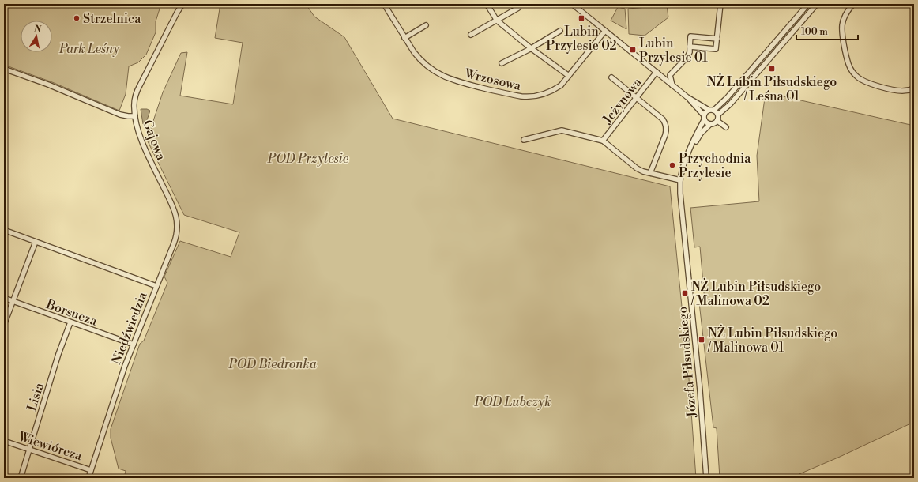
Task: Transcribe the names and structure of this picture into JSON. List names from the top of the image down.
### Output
{
  "streets": {
    "street": [
      "Wrzosowa",
      "Jeżynowa",
      "Gajowa",
      "Borsucza",
      "Niedźwiedzia",
      "Józefa Piłsudskiego",
      "Lisia",
      "Wiewiórcza"
    ]
  },
  "crossings": [
    ["Gajowa", "Niedźwiedzia"],
    ["Borsucza", "Niedźwiedzia"],
    ["Borsucza", "Lisia"],
    ["Niedźwiedzia", "Wiewiórcza"],
    ["Lisia", "Wiewiórcza"]
  ],
  "parks": [
    "Park Leśny",
    "POD Przylesie",
    "POD Biedronka",
    "POD Lubczyk"
  ],
  "places": {
    "other": ["Strzelnica", "Przychodnia Przylesie"],
    "transit": [
      "Lubin Przylesie 02",
      "Lubin Przylesie 01",
      "NŻ Lubin Piłsudskiego / Leśna 01",
      "NŻ Lubin Piłsudskiego / Malinowa 02",
      "NŻ Lubin Piłsudskiego / Malinowa 01"
    ]
  },
  "scale_bar": "100 m",
  "north": "top"
}
